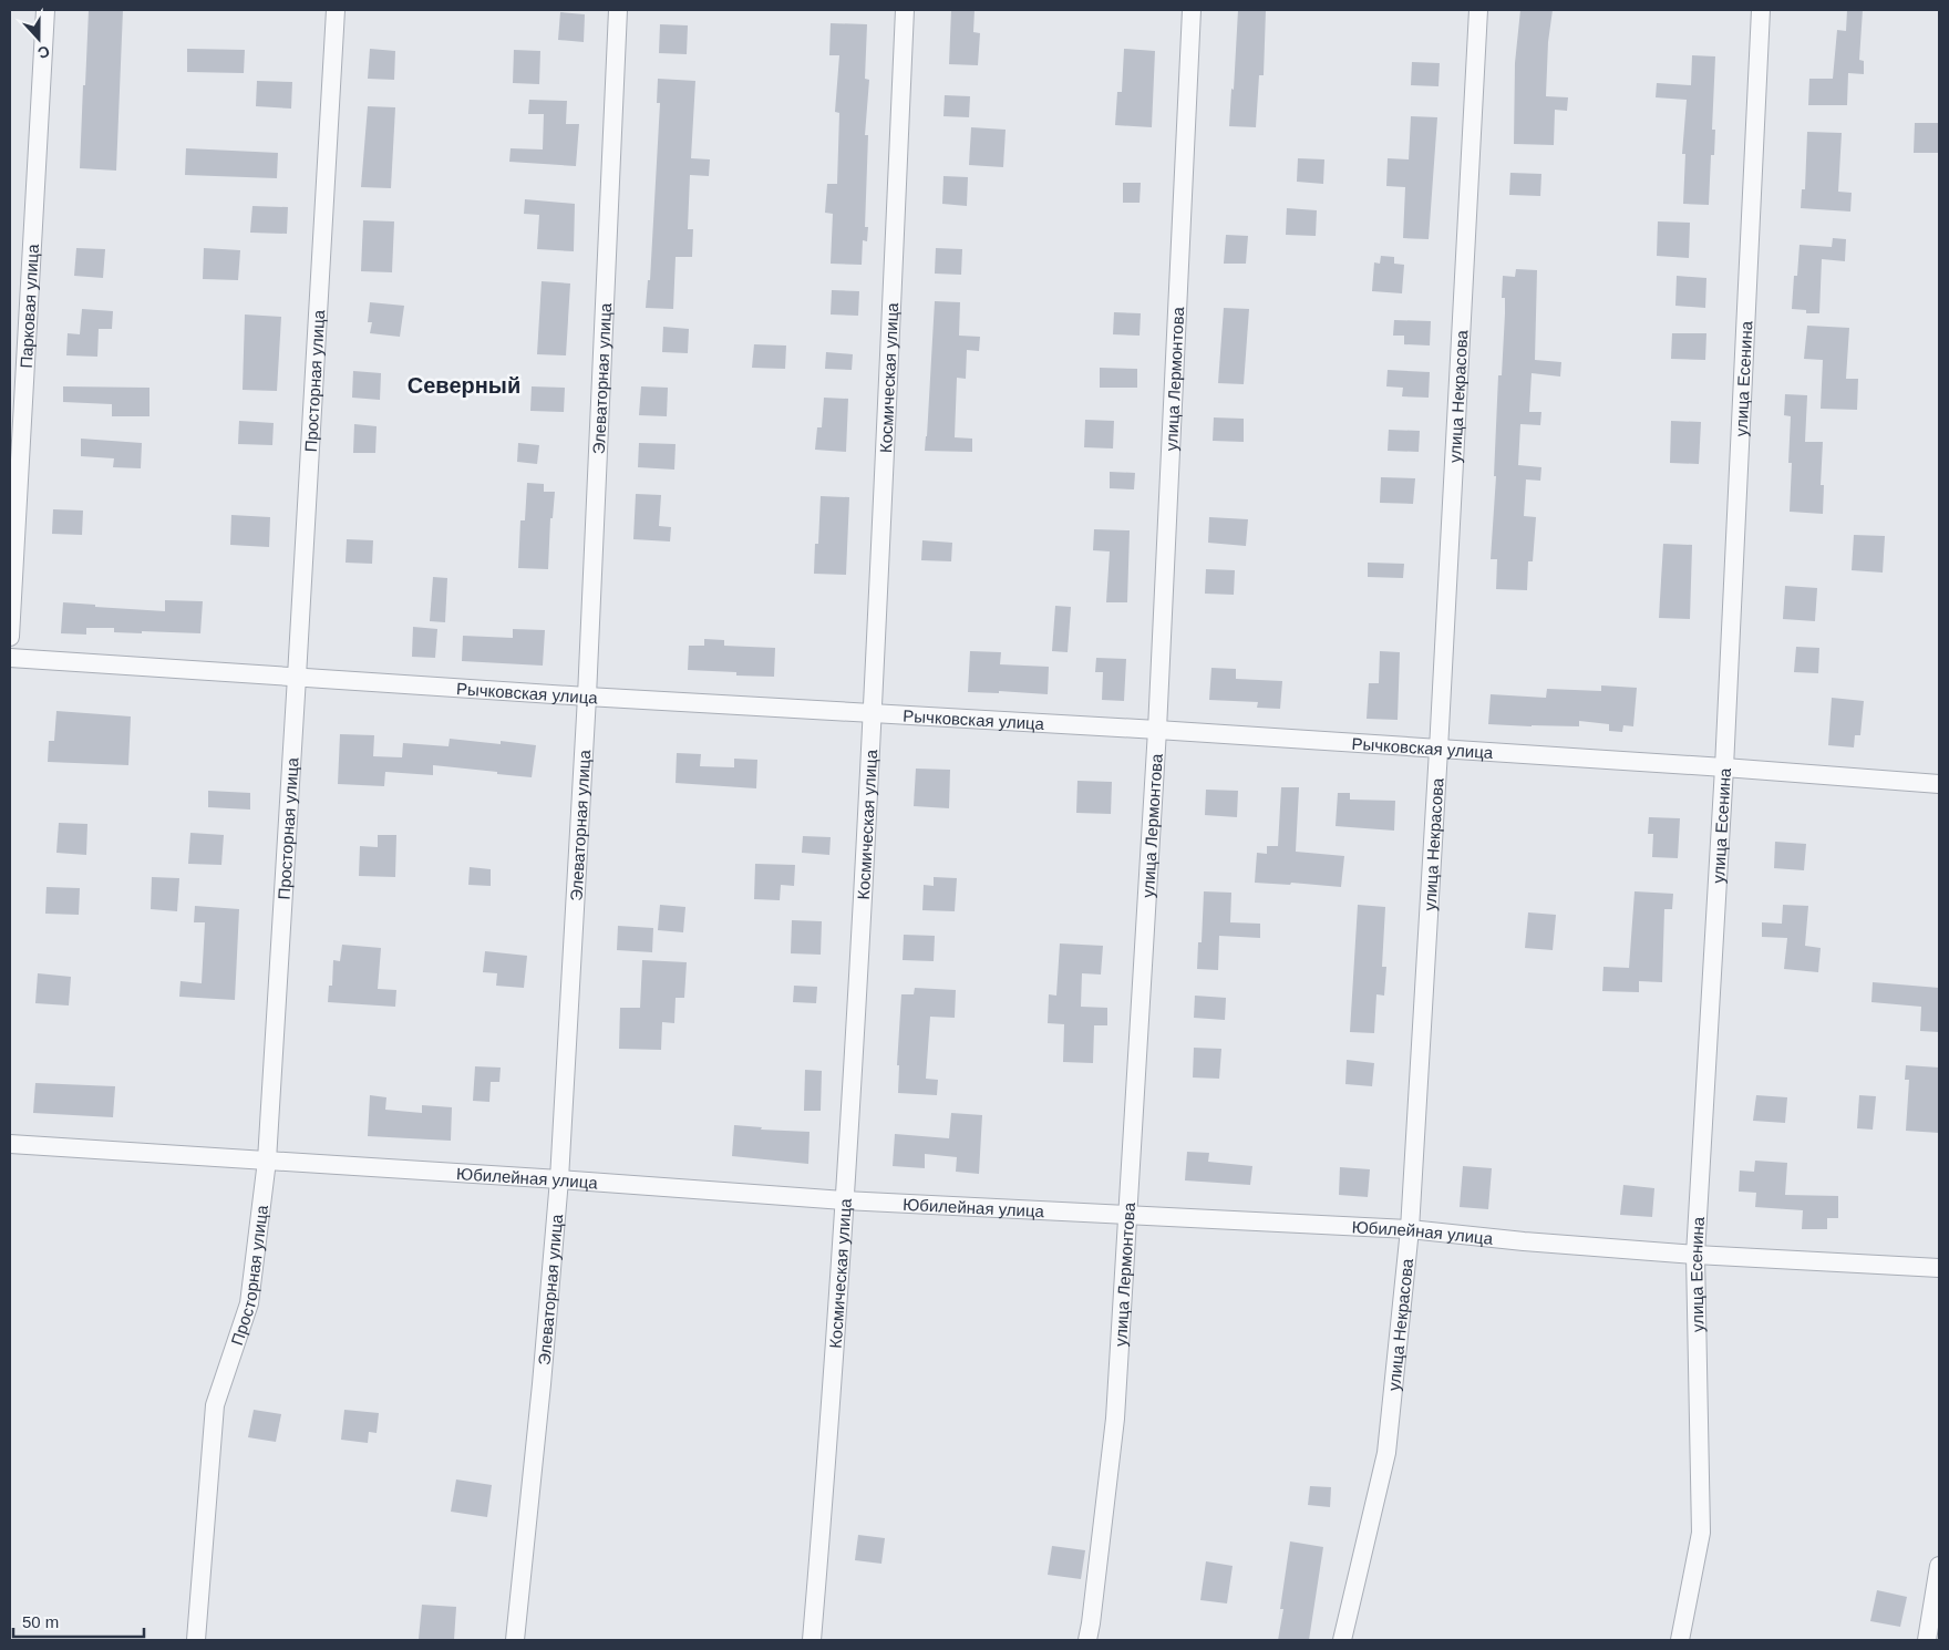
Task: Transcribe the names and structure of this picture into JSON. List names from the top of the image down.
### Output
{
  "streets": {
    "street": [
      "Парковая улица",
      "Элеваторная улица",
      "Космическая улица",
      "улица Лермонтова",
      "улица Есенина",
      "Просторная улица",
      "улица Некрасова",
      "Рычковская улица",
      "Юбилейная улица"
    ]
  },
  "crossings": [
    ["Элеваторная улица", "Рычковская улица"],
    ["Элеваторная улица", "Юбилейная улица"],
    ["Космическая улица", "Рычковская улица"],
    ["Космическая улица", "Юбилейная улица"],
    ["улица Лермонтова", "Рычковская улица"],
    ["улица Лермонтова", "Юбилейная улица"],
    ["улица Есенина", "Рычковская улица"],
    ["улица Есенина", "Юбилейная улица"],
    ["Просторная улица", "Рычковская улица"],
    ["Просторная улица", "Юбилейная улица"],
    ["улица Некрасова", "Рычковская улица"],
    ["улица Некрасова", "Юбилейная улица"]
  ],
  "districts": ["Северный"],
  "scale_bar": "50 m",
  "north": "bottom"
}
